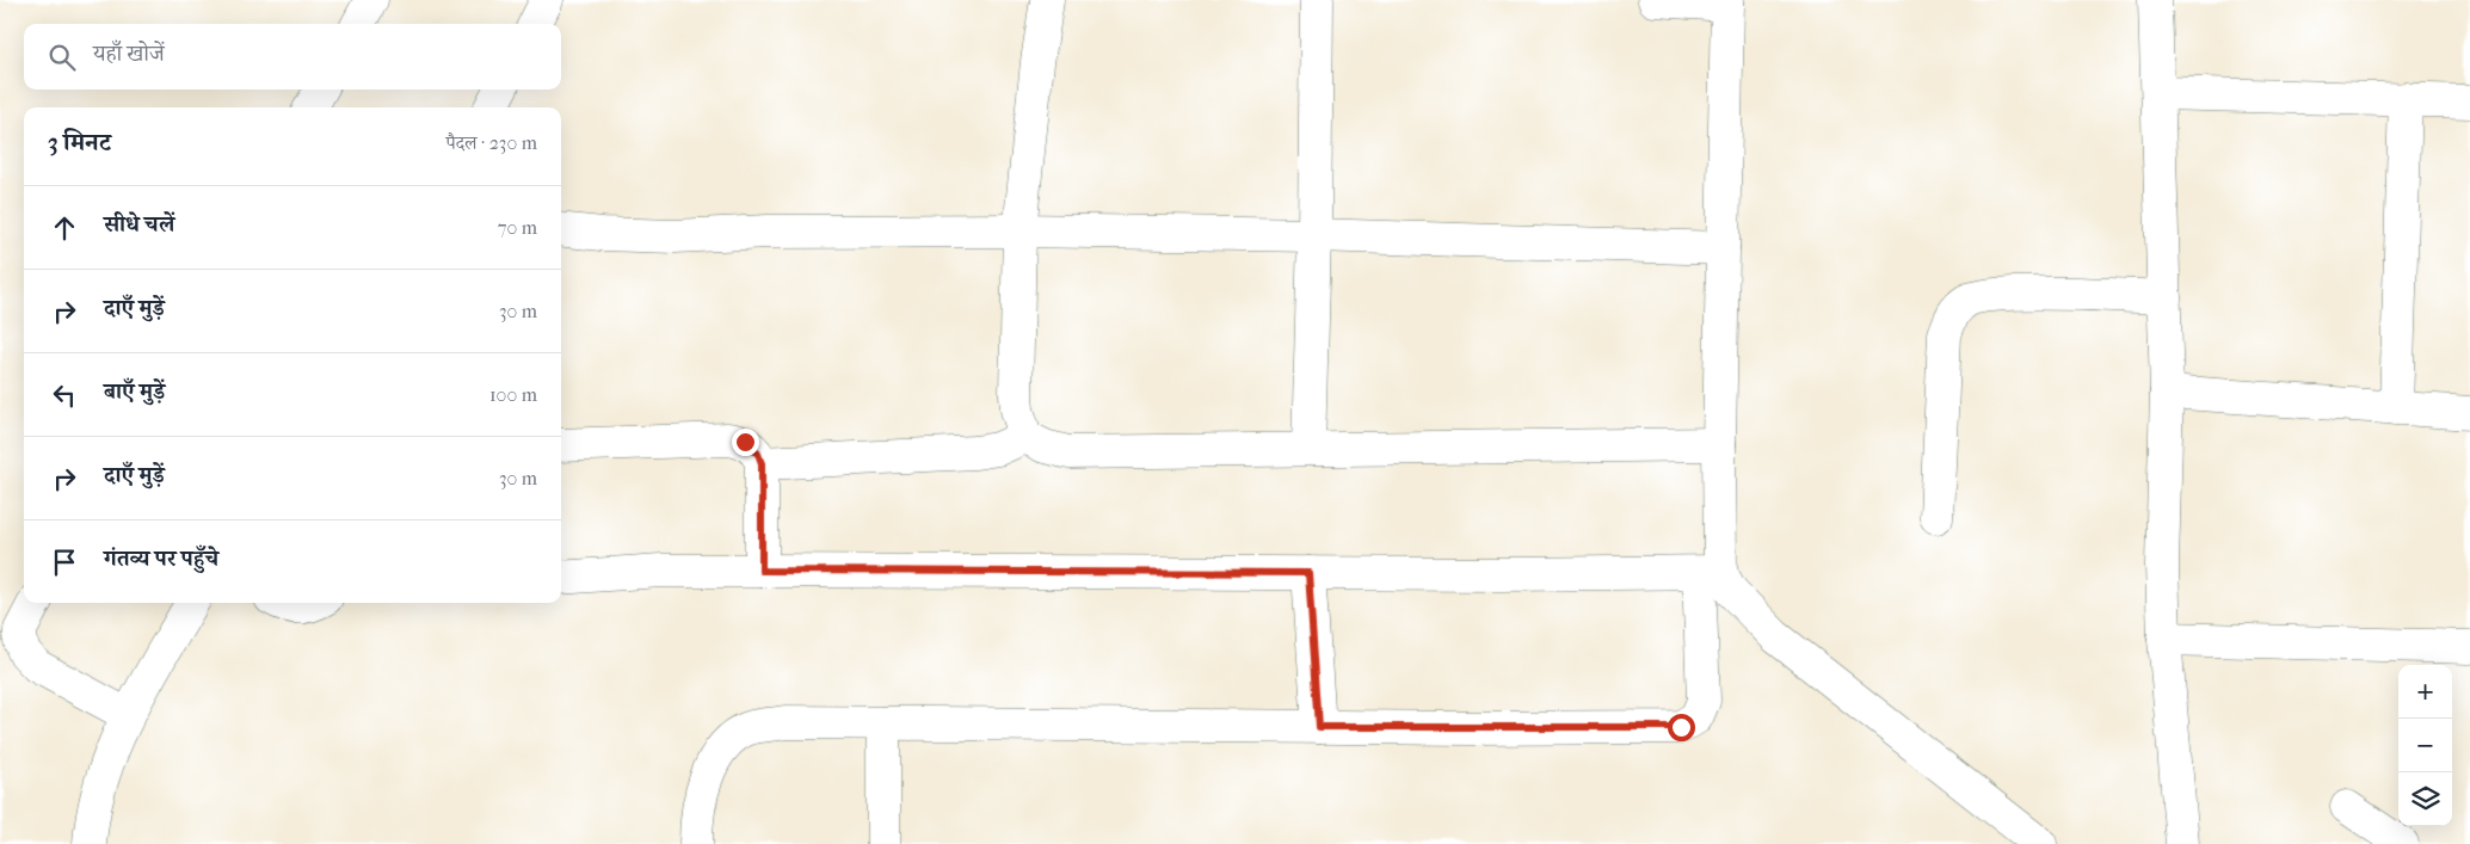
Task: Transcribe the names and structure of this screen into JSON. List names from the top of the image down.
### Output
{
  "page": {
    "search": "यहाँ खोजें",
    "heading": ["3 मिनट", "पैदल · 230 m"],
    "list": [
      ["सीधे चलें", "70 m"],
      ["दाएँ मुड़ें", "30 m"],
      ["बाएँ मुड़ें", "100 m"],
      ["दाएँ मुड़ें", "30 m"],
      "गंतव्य पर पहुँचे"
    ],
    "map_buttons": ["+", "−"]
  }
}
